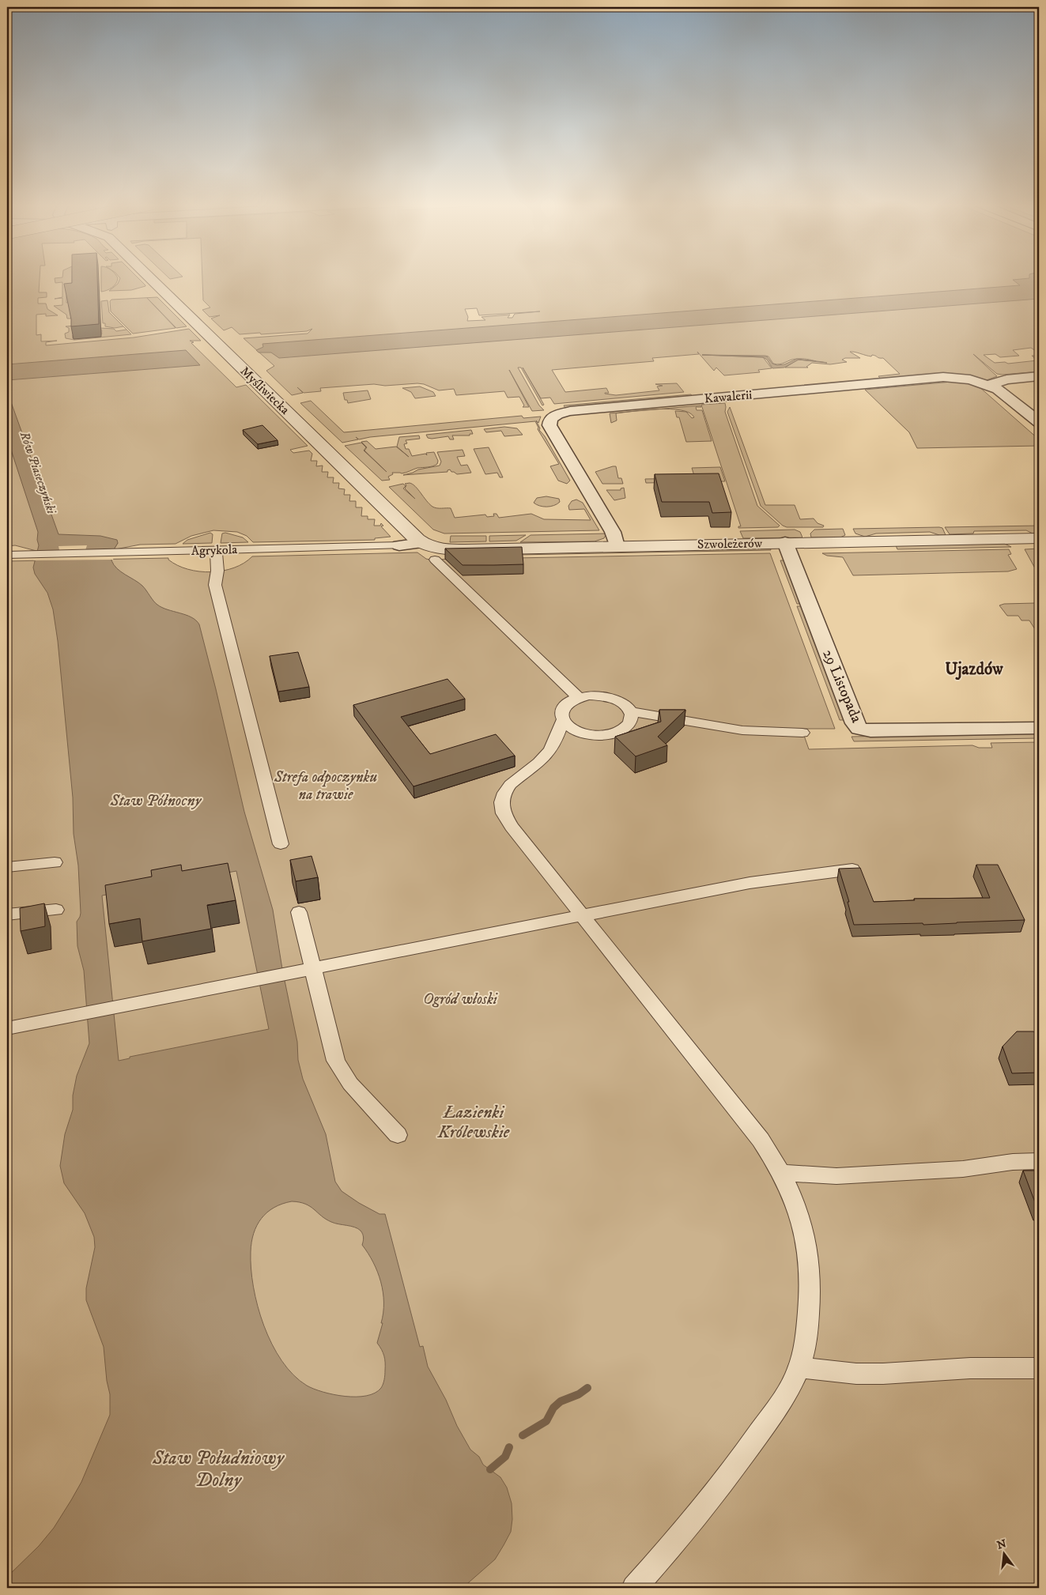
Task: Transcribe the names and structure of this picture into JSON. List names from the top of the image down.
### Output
{
  "streets": {
    "street": [
      "Myśliwiecka",
      "Kawalerii",
      "Szwoleżerów",
      "Agrykola",
      "29 Listopada"
    ]
  },
  "crossings": [
    ["Myśliwiecka", "Szwoleżerów"],
    ["Myśliwiecka", "Agrykola"],
    ["Kawalerii", "Szwoleżerów"],
    ["Szwoleżerów", "Agrykola"],
    ["Szwoleżerów", "29 Listopada"]
  ],
  "districts": ["Ujazdów"],
  "water": ["Rów Piaseczyński", "Staw Północny", "Staw Południowy Dolny"],
  "parks": ["Strefa odpoczynku na trawie", "Ogród włoski", "Łazienki Królewskie"],
  "north": "top"
}
